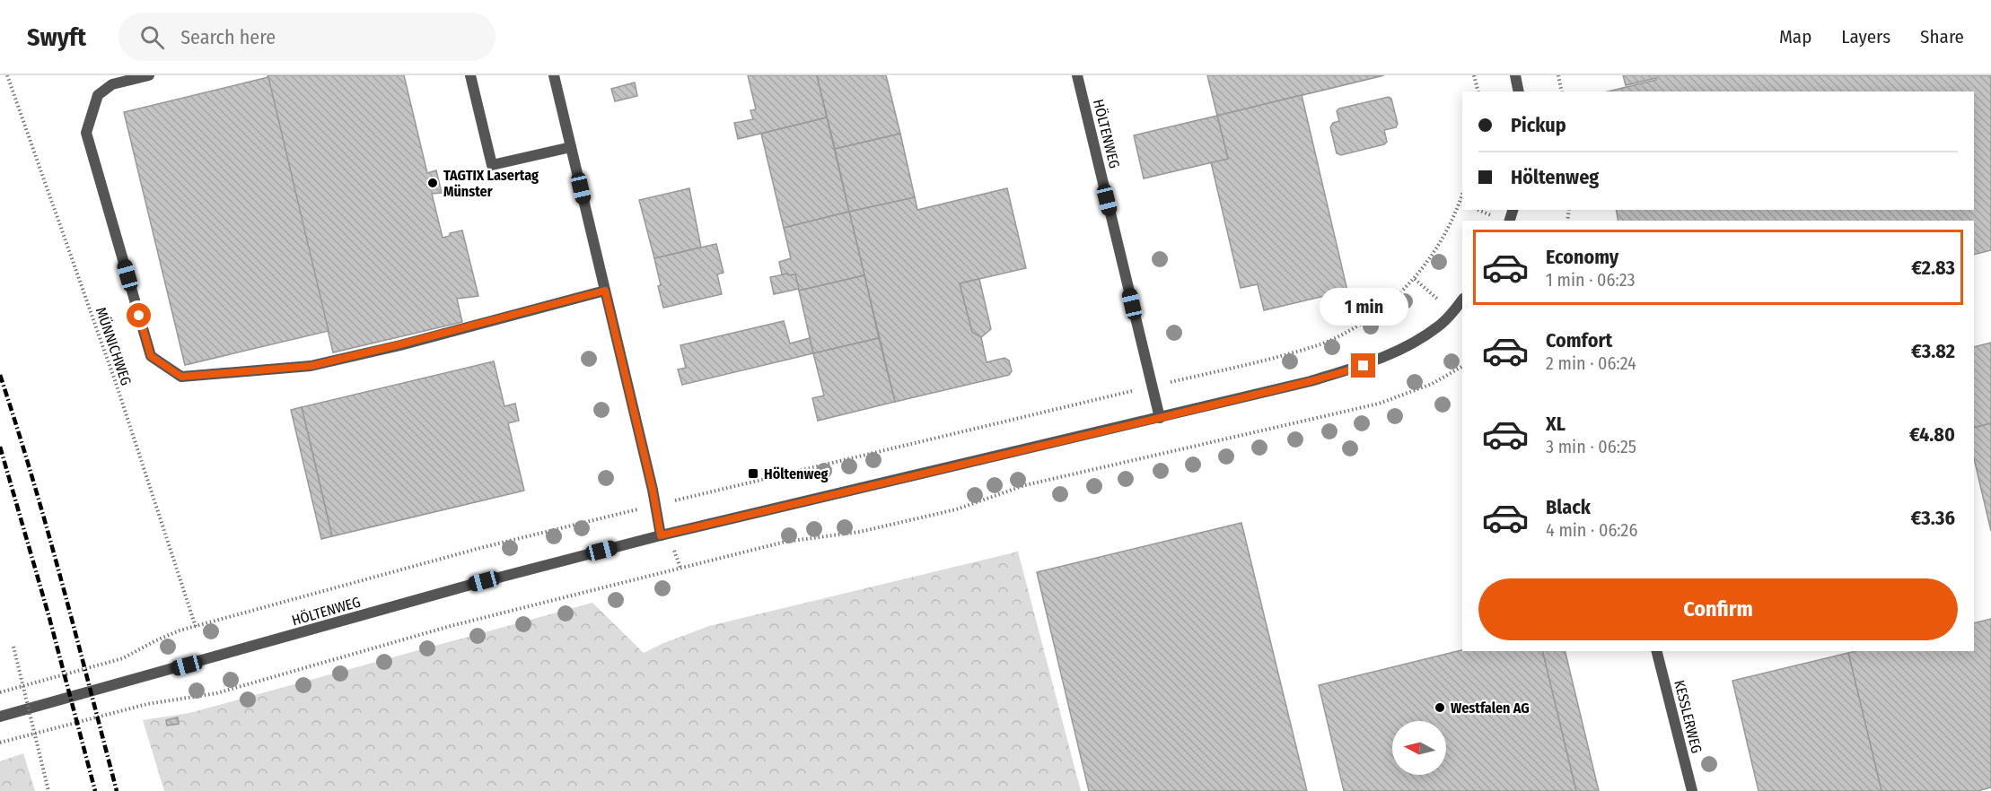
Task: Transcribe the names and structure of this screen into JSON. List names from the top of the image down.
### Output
{
  "streets": {
    "street": ["HÖLTENWEG", "KESSLERWEG"],
    "path": ["MÜNNICHWEG"]
  },
  "places": {
    "other": ["TAGTIX Lasertag Münster", "Westfalen AG"],
    "transit": ["Höltenweg"]
  },
  "north": "left",
  "page": {
    "header": "Swyft",
    "search": "Search here",
    "nav": ["Map", "Layers", "Share"],
    "banner": ["Pickup", "Höltenweg"],
    "list": [
      {
        "name": "Economy",
        "note": "1 min · 06:23",
        "value": "€2.83"
      },
      {
        "name": "Comfort",
        "note": "2 min · 06:24",
        "value": "€3.82"
      },
      {
        "name": "XL",
        "note": "3 min · 06:25",
        "value": "€4.80"
      },
      {
        "name": "Black",
        "note": "4 min · 06:26",
        "value": "€3.36"
      }
    ],
    "bubble": "1 min",
    "buttons": "Confirm"
  }
}
